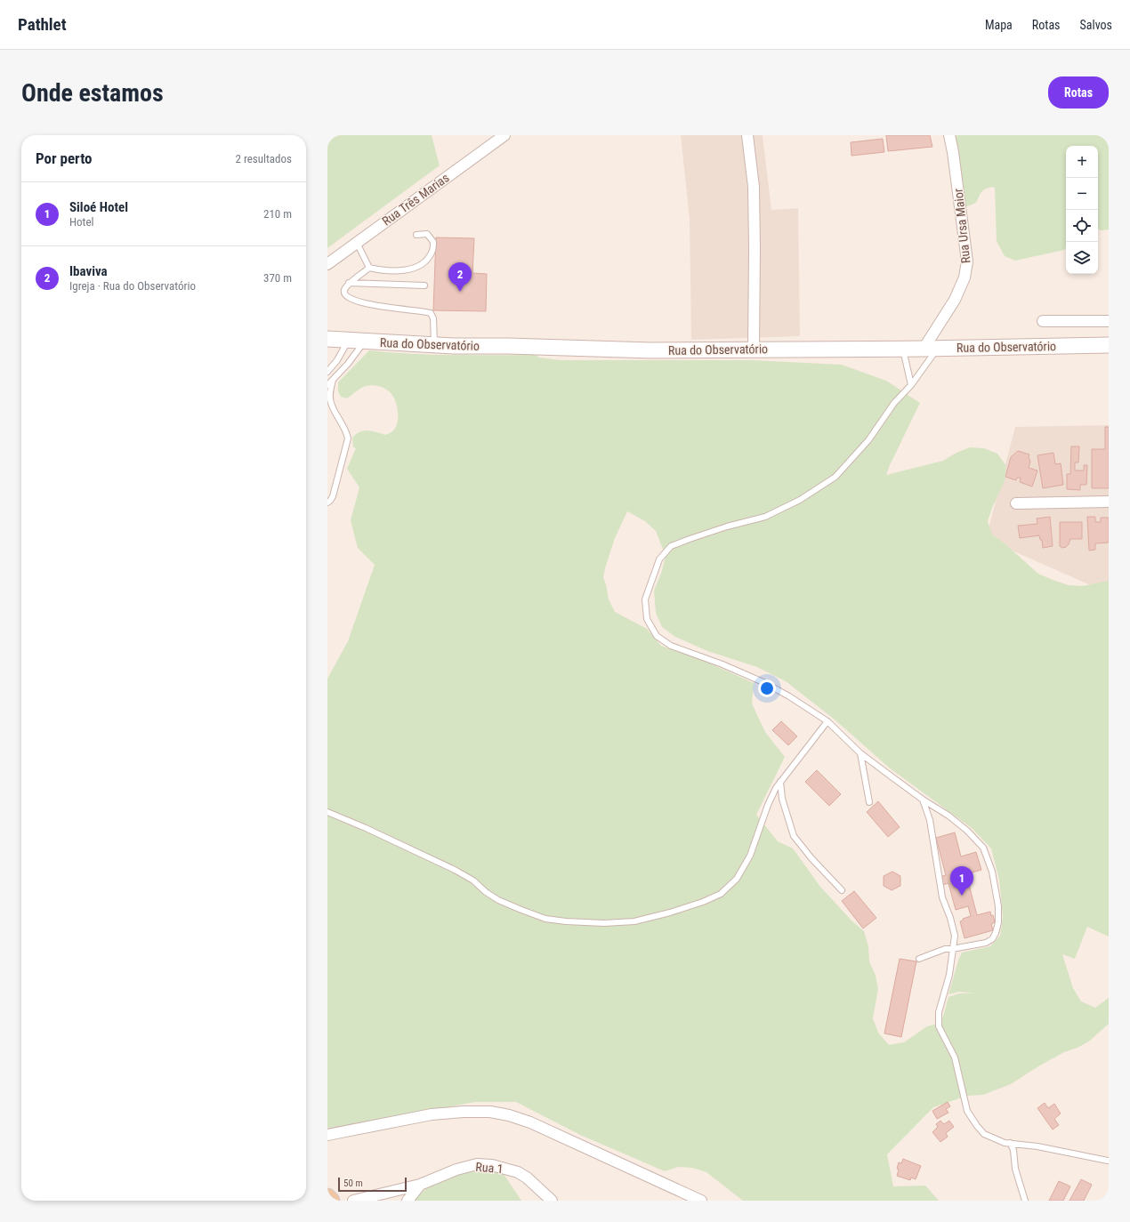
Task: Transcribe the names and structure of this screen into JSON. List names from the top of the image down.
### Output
{
  "streets": {
    "street": [
      "Rua Três Marias",
      "Rua Ursa Maior",
      "Rua do Observatório",
      "Rua 1"
    ]
  },
  "crossings": [
    ["Rua Ursa Maior", "Rua do Observatório"]
  ],
  "scale_bar": "50 m",
  "page": {
    "header": "Pathlet",
    "nav": ["Mapa", "Rotas", "Salvos"],
    "buttons": "Rotas",
    "title": "Onde estamos",
    "heading": ["Por perto", "2 resultados"],
    "map_buttons": ["+", "−"],
    "list": [
      {
        "mark": "1",
        "name": "Siloé Hotel",
        "note": "Hotel",
        "value": "210 m"
      },
      {
        "mark": "2",
        "name": "Ibaviva",
        "note": "Igreja · Rua do Observatório",
        "value": "370 m"
      }
    ],
    "pins": ["2", "1"],
    "scale": "50 m"
  }
}
